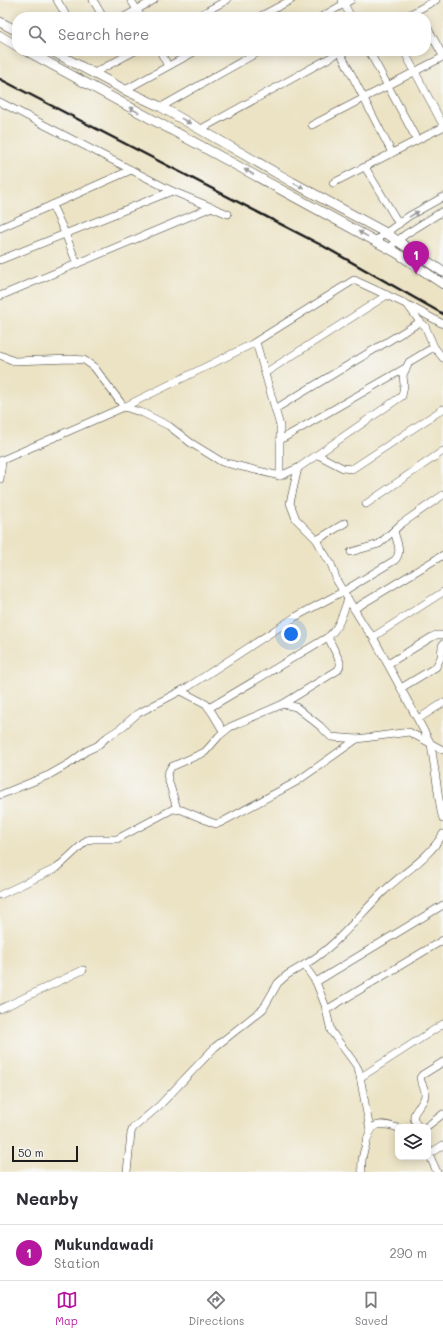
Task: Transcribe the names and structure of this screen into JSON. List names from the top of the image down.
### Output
{
  "scale_bar": "50 m",
  "page": {
    "search": "Search here",
    "pins": "1",
    "scale": "50 m",
    "heading": "Nearby",
    "list": [
      {
        "mark": "1",
        "name": "Mukundawadi",
        "note": "Station",
        "value": "290 m"
      }
    ],
    "nav": ["Map", "Directions", "Saved"]
  }
}
